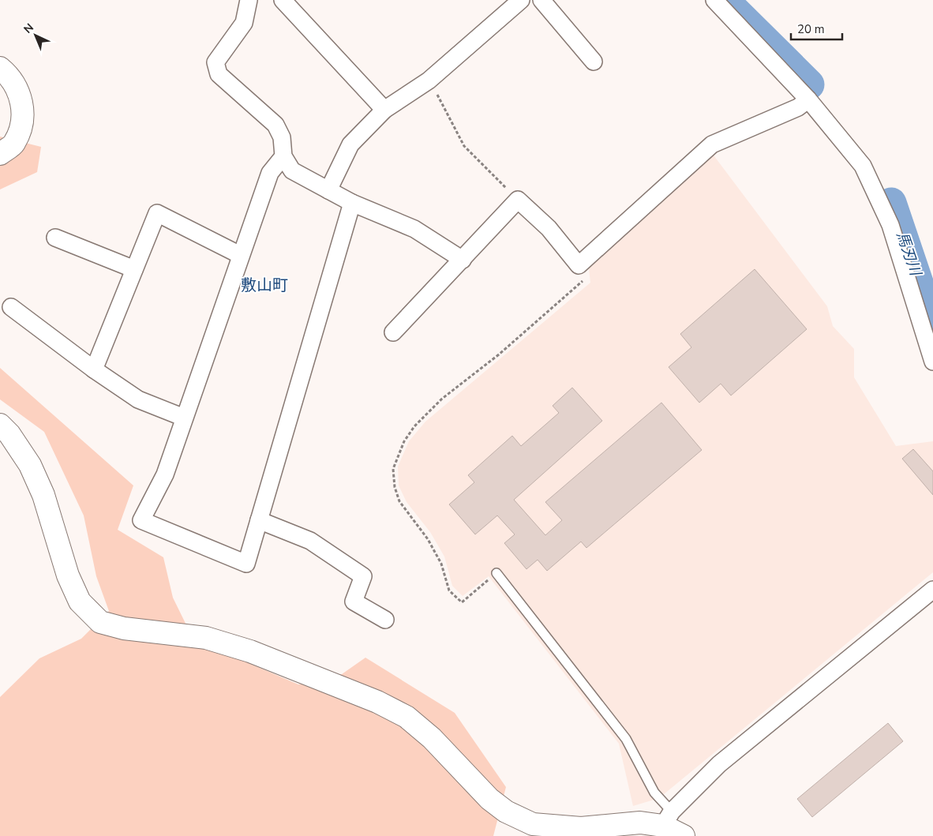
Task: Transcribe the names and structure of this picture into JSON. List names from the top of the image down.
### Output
{
  "districts": ["敷山町"],
  "water": ["馬刃川"],
  "scale_bar": "20 m",
  "north": "top left"
}
